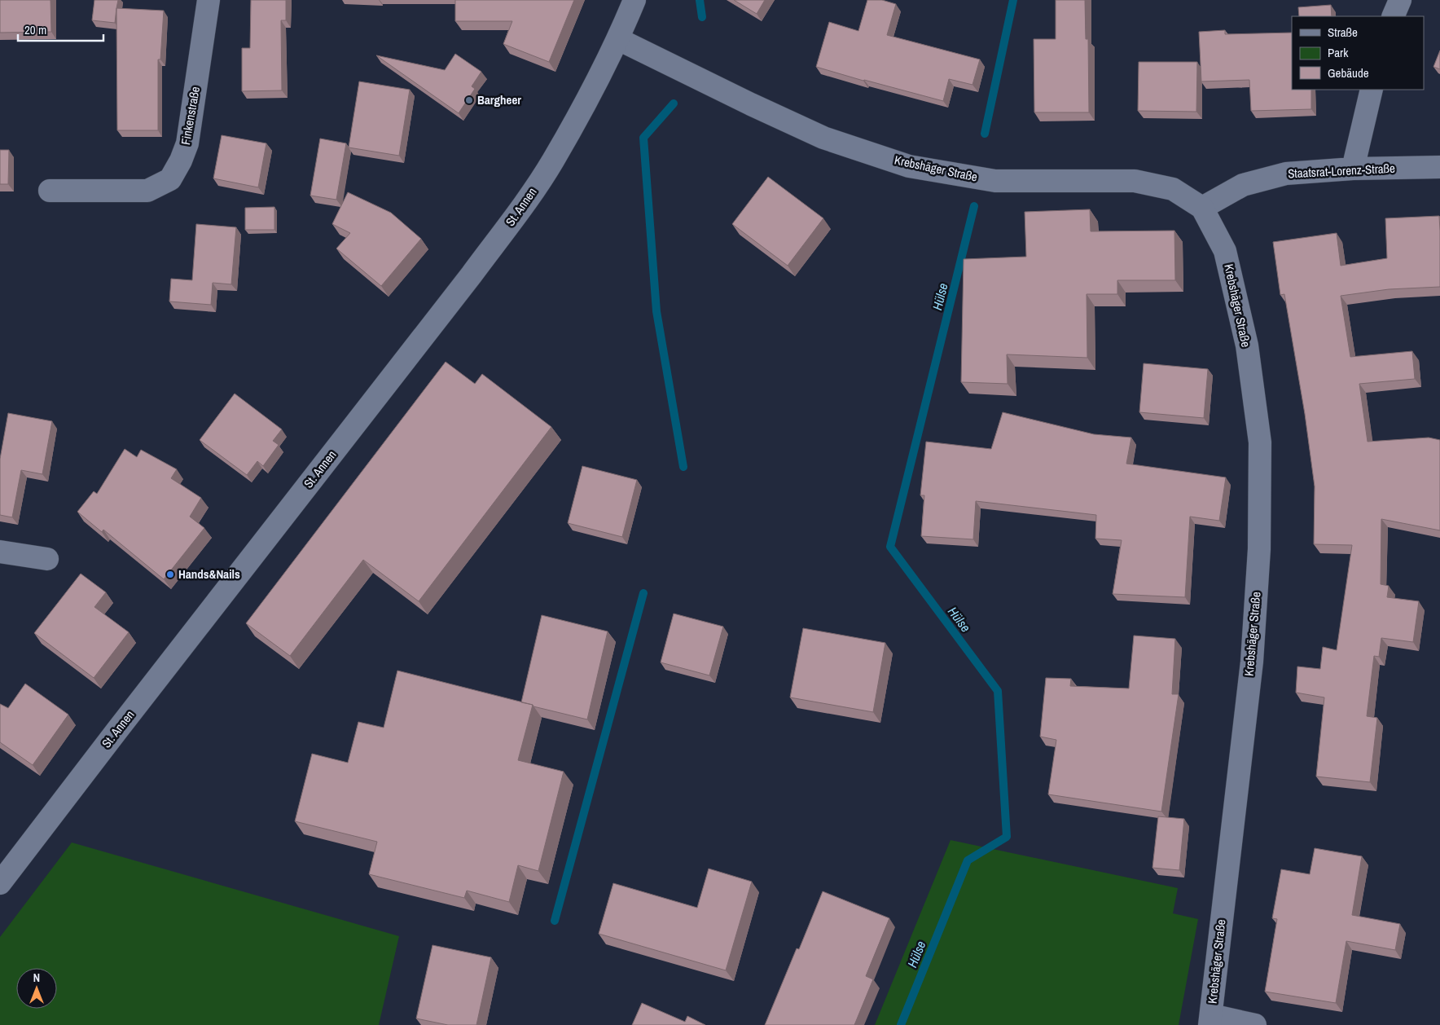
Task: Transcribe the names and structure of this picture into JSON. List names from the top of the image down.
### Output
{
  "streets": {
    "street": [
      "Finkenstraße",
      "Krebshäger Straße",
      "Staatsrat-Lorenz-Straße",
      "St. Annen"
    ]
  },
  "crossings": [
    ["Krebshäger Straße", "Staatsrat-Lorenz-Straße"],
    ["Krebshäger Straße", "St. Annen"]
  ],
  "water": ["Hülse"],
  "places": ["Bargheer", "Hands&Nails"],
  "legend": ["Straße", "Park", "Gebäude"],
  "scale_bar": "20 m",
  "north": "top"
}
